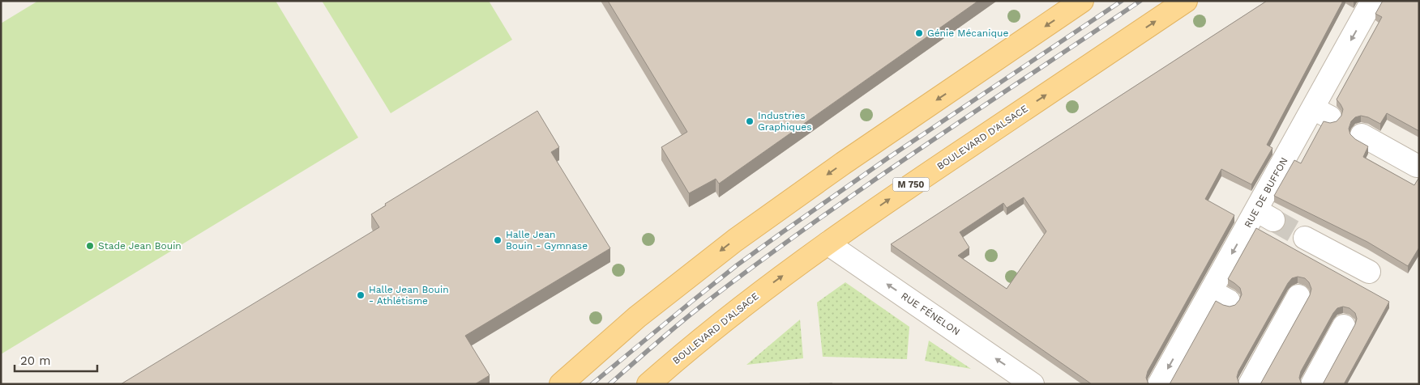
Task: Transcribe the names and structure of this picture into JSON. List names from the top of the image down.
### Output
{
  "streets": {
    "main road": ["BOULEVARD D'ALSACE", "M 750"],
    "street": ["RUE DE BUFFON", "RUE FÉNELON"]
  },
  "crossings": [
    ["BOULEVARD D'ALSACE", "RUE FÉNELON"]
  ],
  "one_way": ["RUE FÉNELON"],
  "places": [
    "Génie Mécanique",
    "Industries Graphiques",
    "Halle Jean Bouin - Gymnase",
    "Stade Jean Bouin",
    "Halle Jean Bouin - Athlétisme"
  ],
  "scale_bar": "20 m"
}
